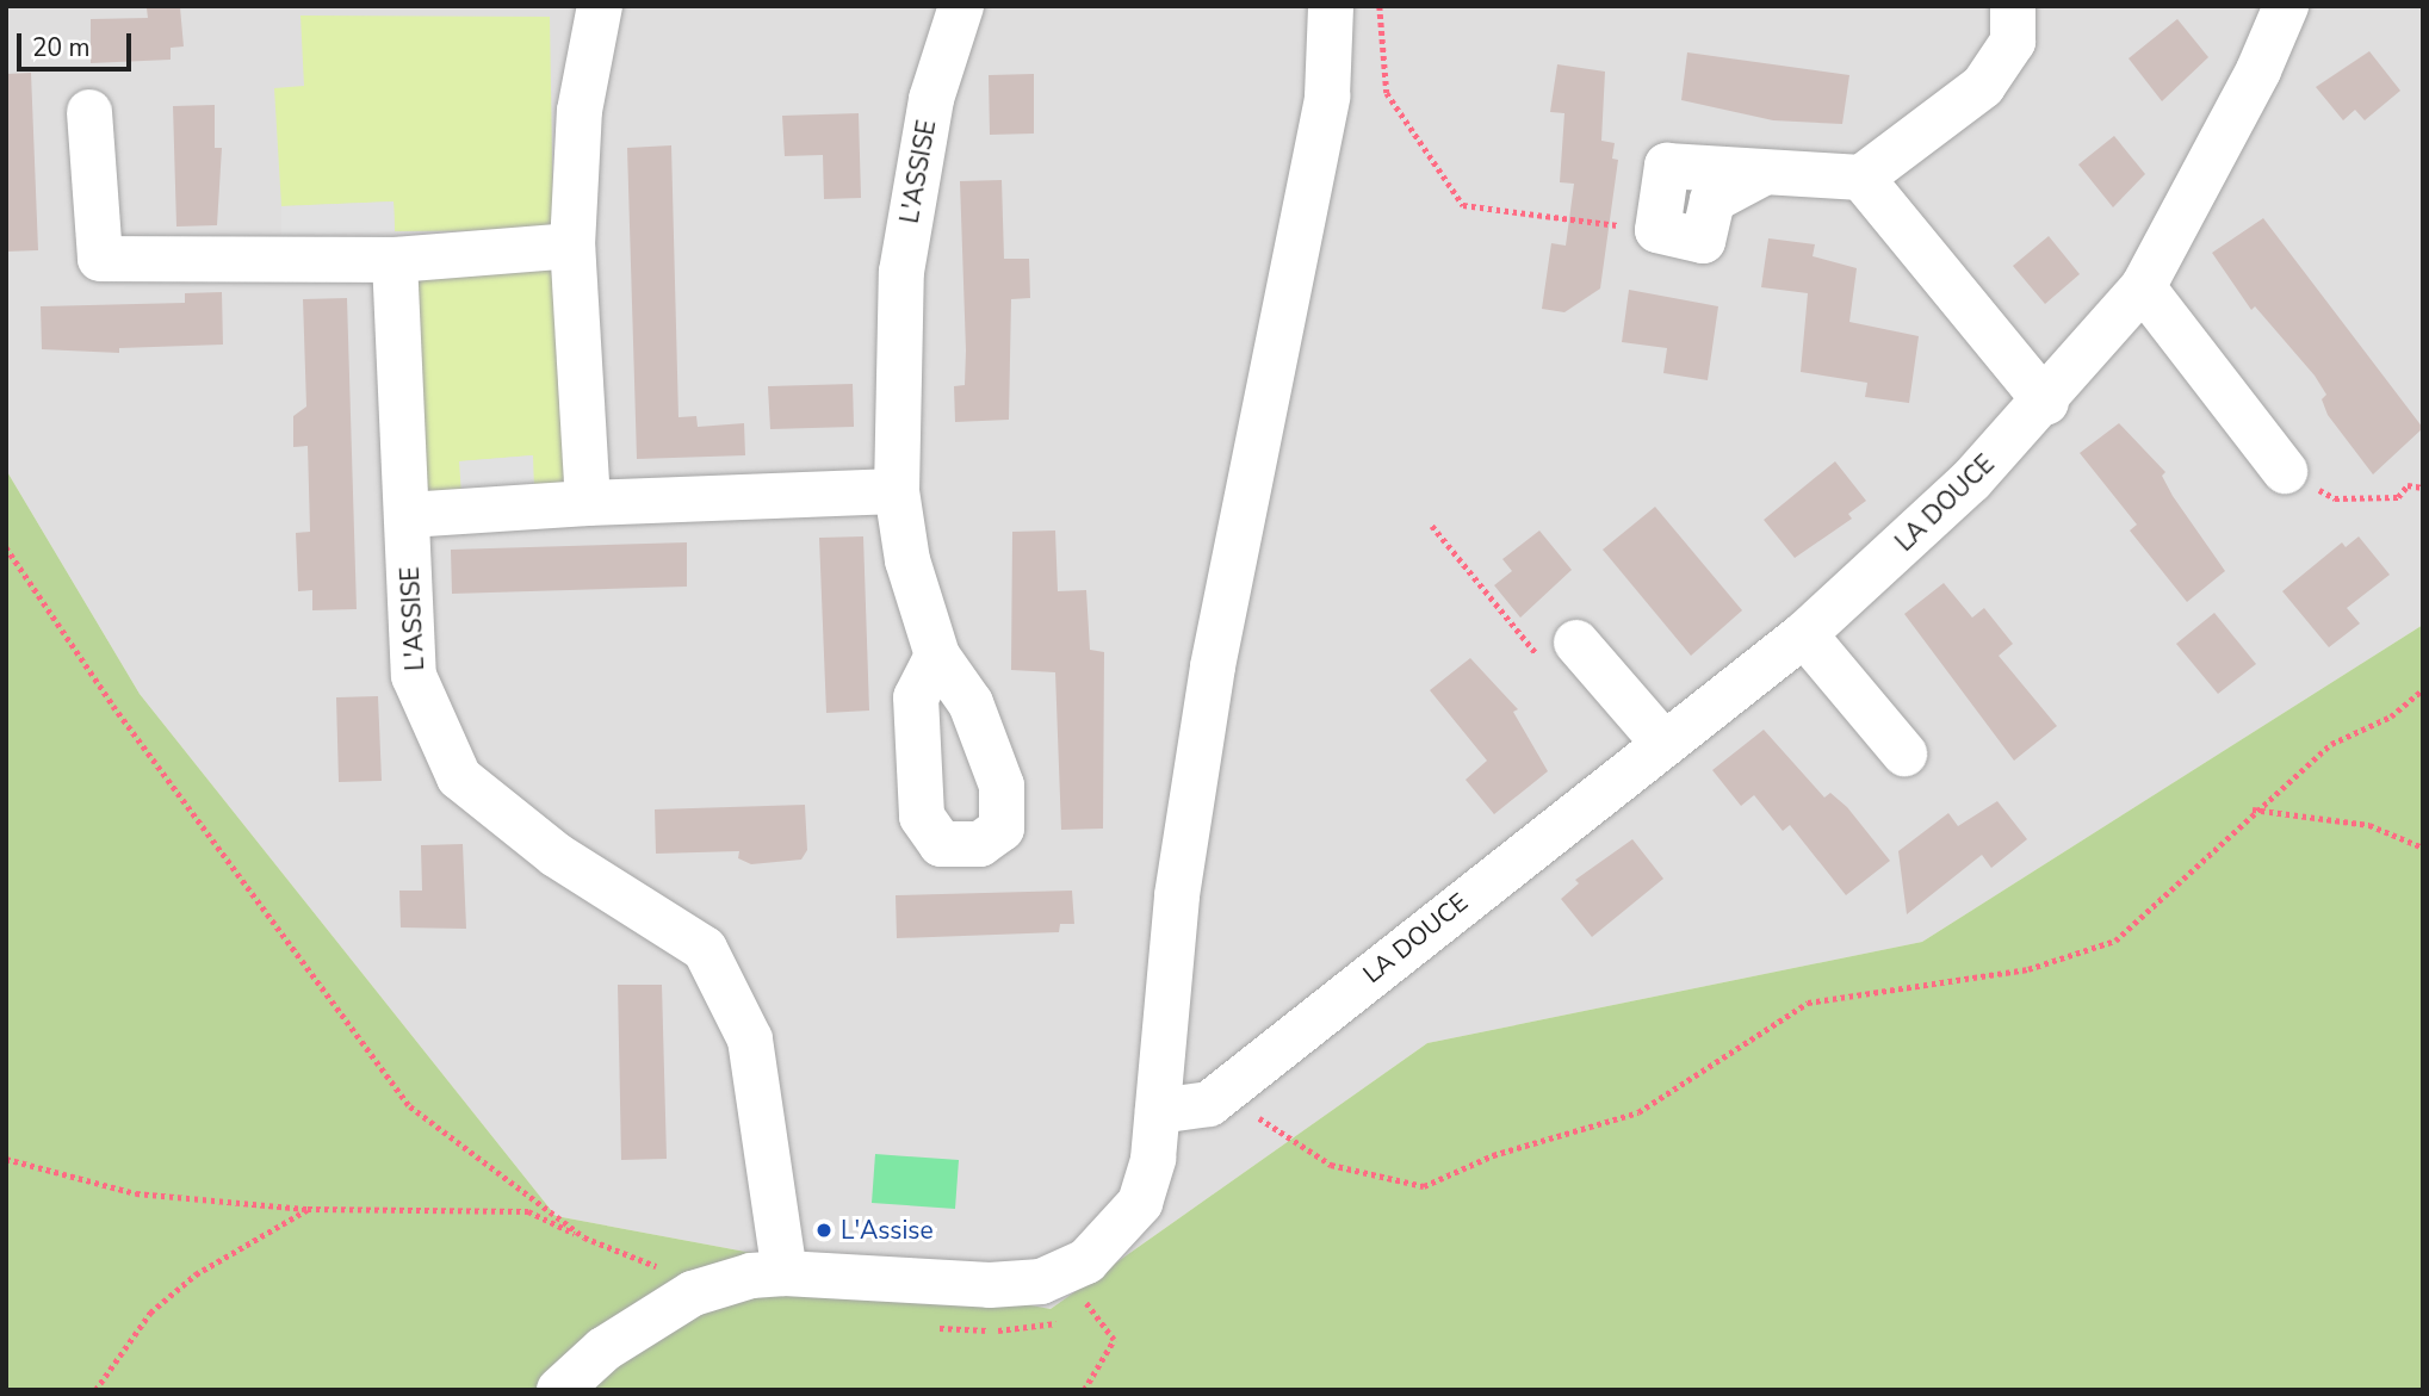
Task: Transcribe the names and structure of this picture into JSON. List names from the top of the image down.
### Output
{
  "streets": {
    "street": ["L'ASSISE", "LA DOUCE"]
  },
  "places": ["L'Assise"],
  "scale_bar": "20 m"
}
